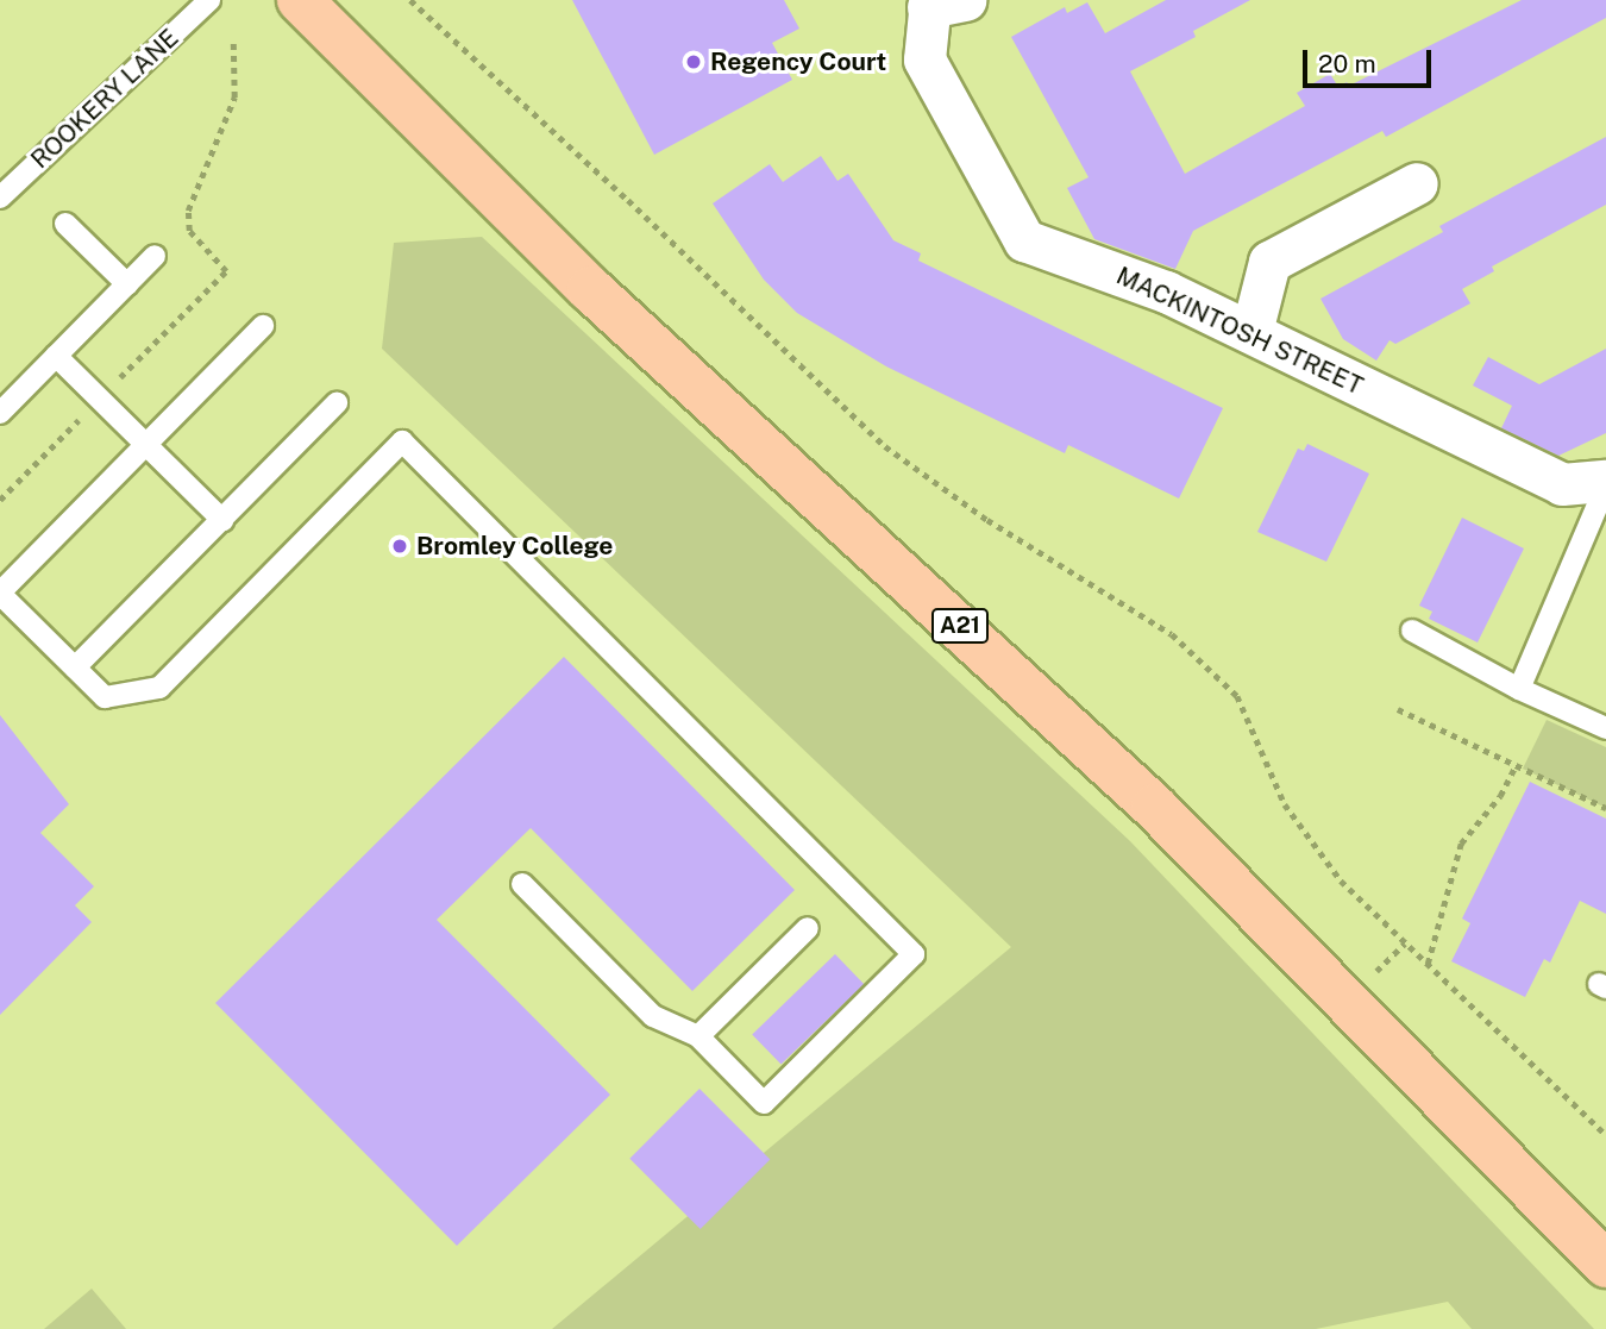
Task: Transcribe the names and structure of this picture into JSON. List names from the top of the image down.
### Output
{
  "streets": {
    "main road": ["A21"],
    "street": ["MACKINTOSH STREET"],
    "lane": ["ROOKERY LANE"]
  },
  "places": ["Regency Court", "Bromley College"],
  "scale_bar": "20 m"
}
